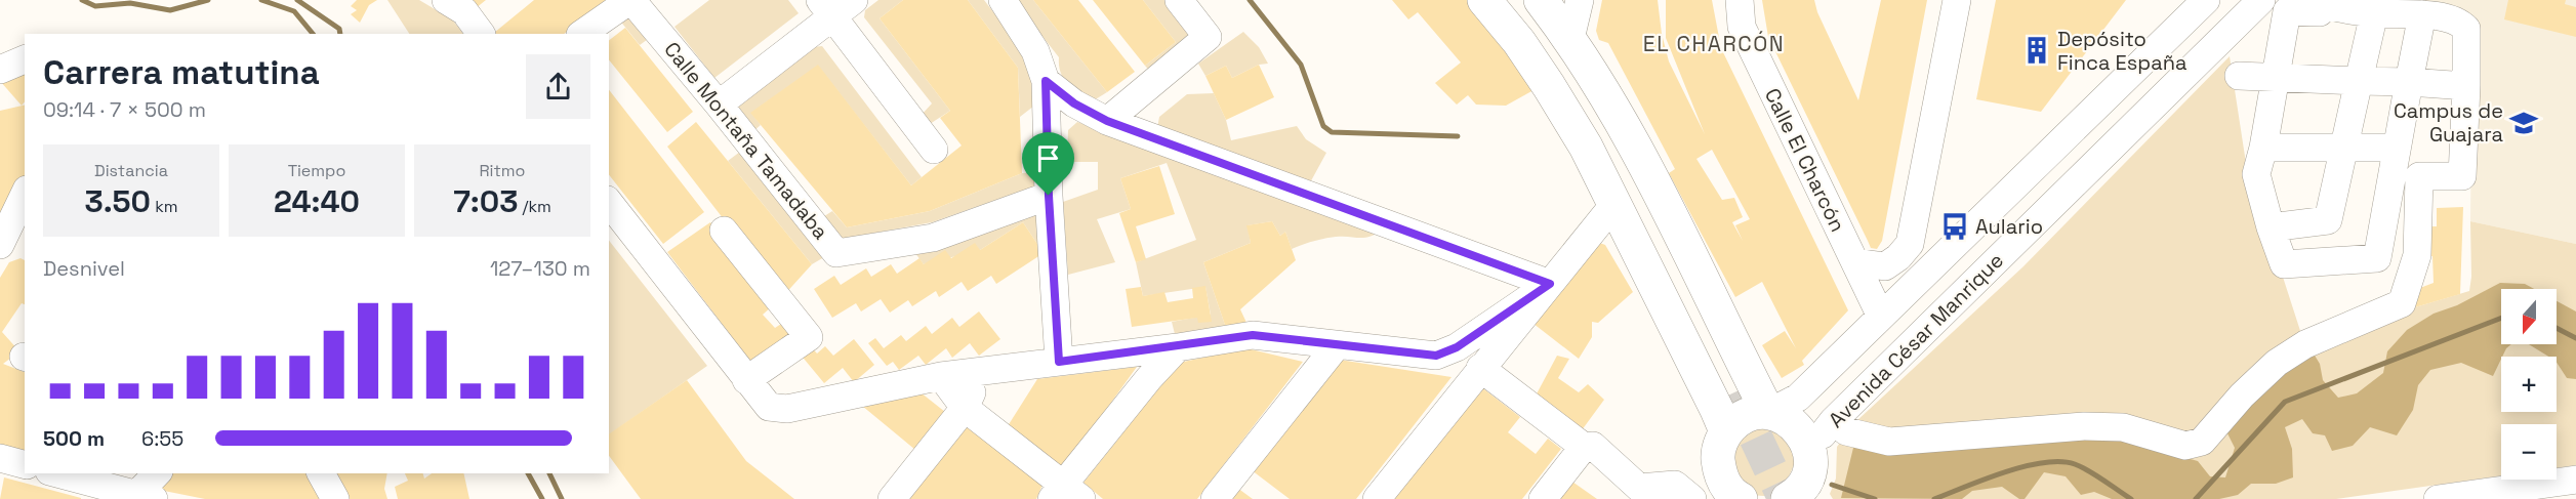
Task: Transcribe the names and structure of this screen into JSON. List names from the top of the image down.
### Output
{
  "streets": {
    "street": ["Calle Montaña Tamadaba", "Calle El Charcón", "Avenida César Manrique"]
  },
  "crossings": [
    ["Calle El Charcón", "Avenida César Manrique"]
  ],
  "districts": ["EL CHARCÓN"],
  "places": {
    "building": ["Depósito Finca España"],
    "school or university": ["Campus de Guajara"],
    "bus stop": ["Aulario"]
  },
  "north": "bottom",
  "page": {
    "heading": ["Carrera matutina", "09:14 · 7 × 500 m"],
    "stats": [
      ["Distancia", "3.50 km"],
      ["Tiempo", "24:40"],
      ["Ritmo", "7:03 /km"]
    ],
    "chart": ["Desnivel", "127–130 m"],
    "map_buttons": ["+", "−"],
    "list": [
      {
        "name": "500 m",
        "note": "6:55"
      }
    ]
  }
}
